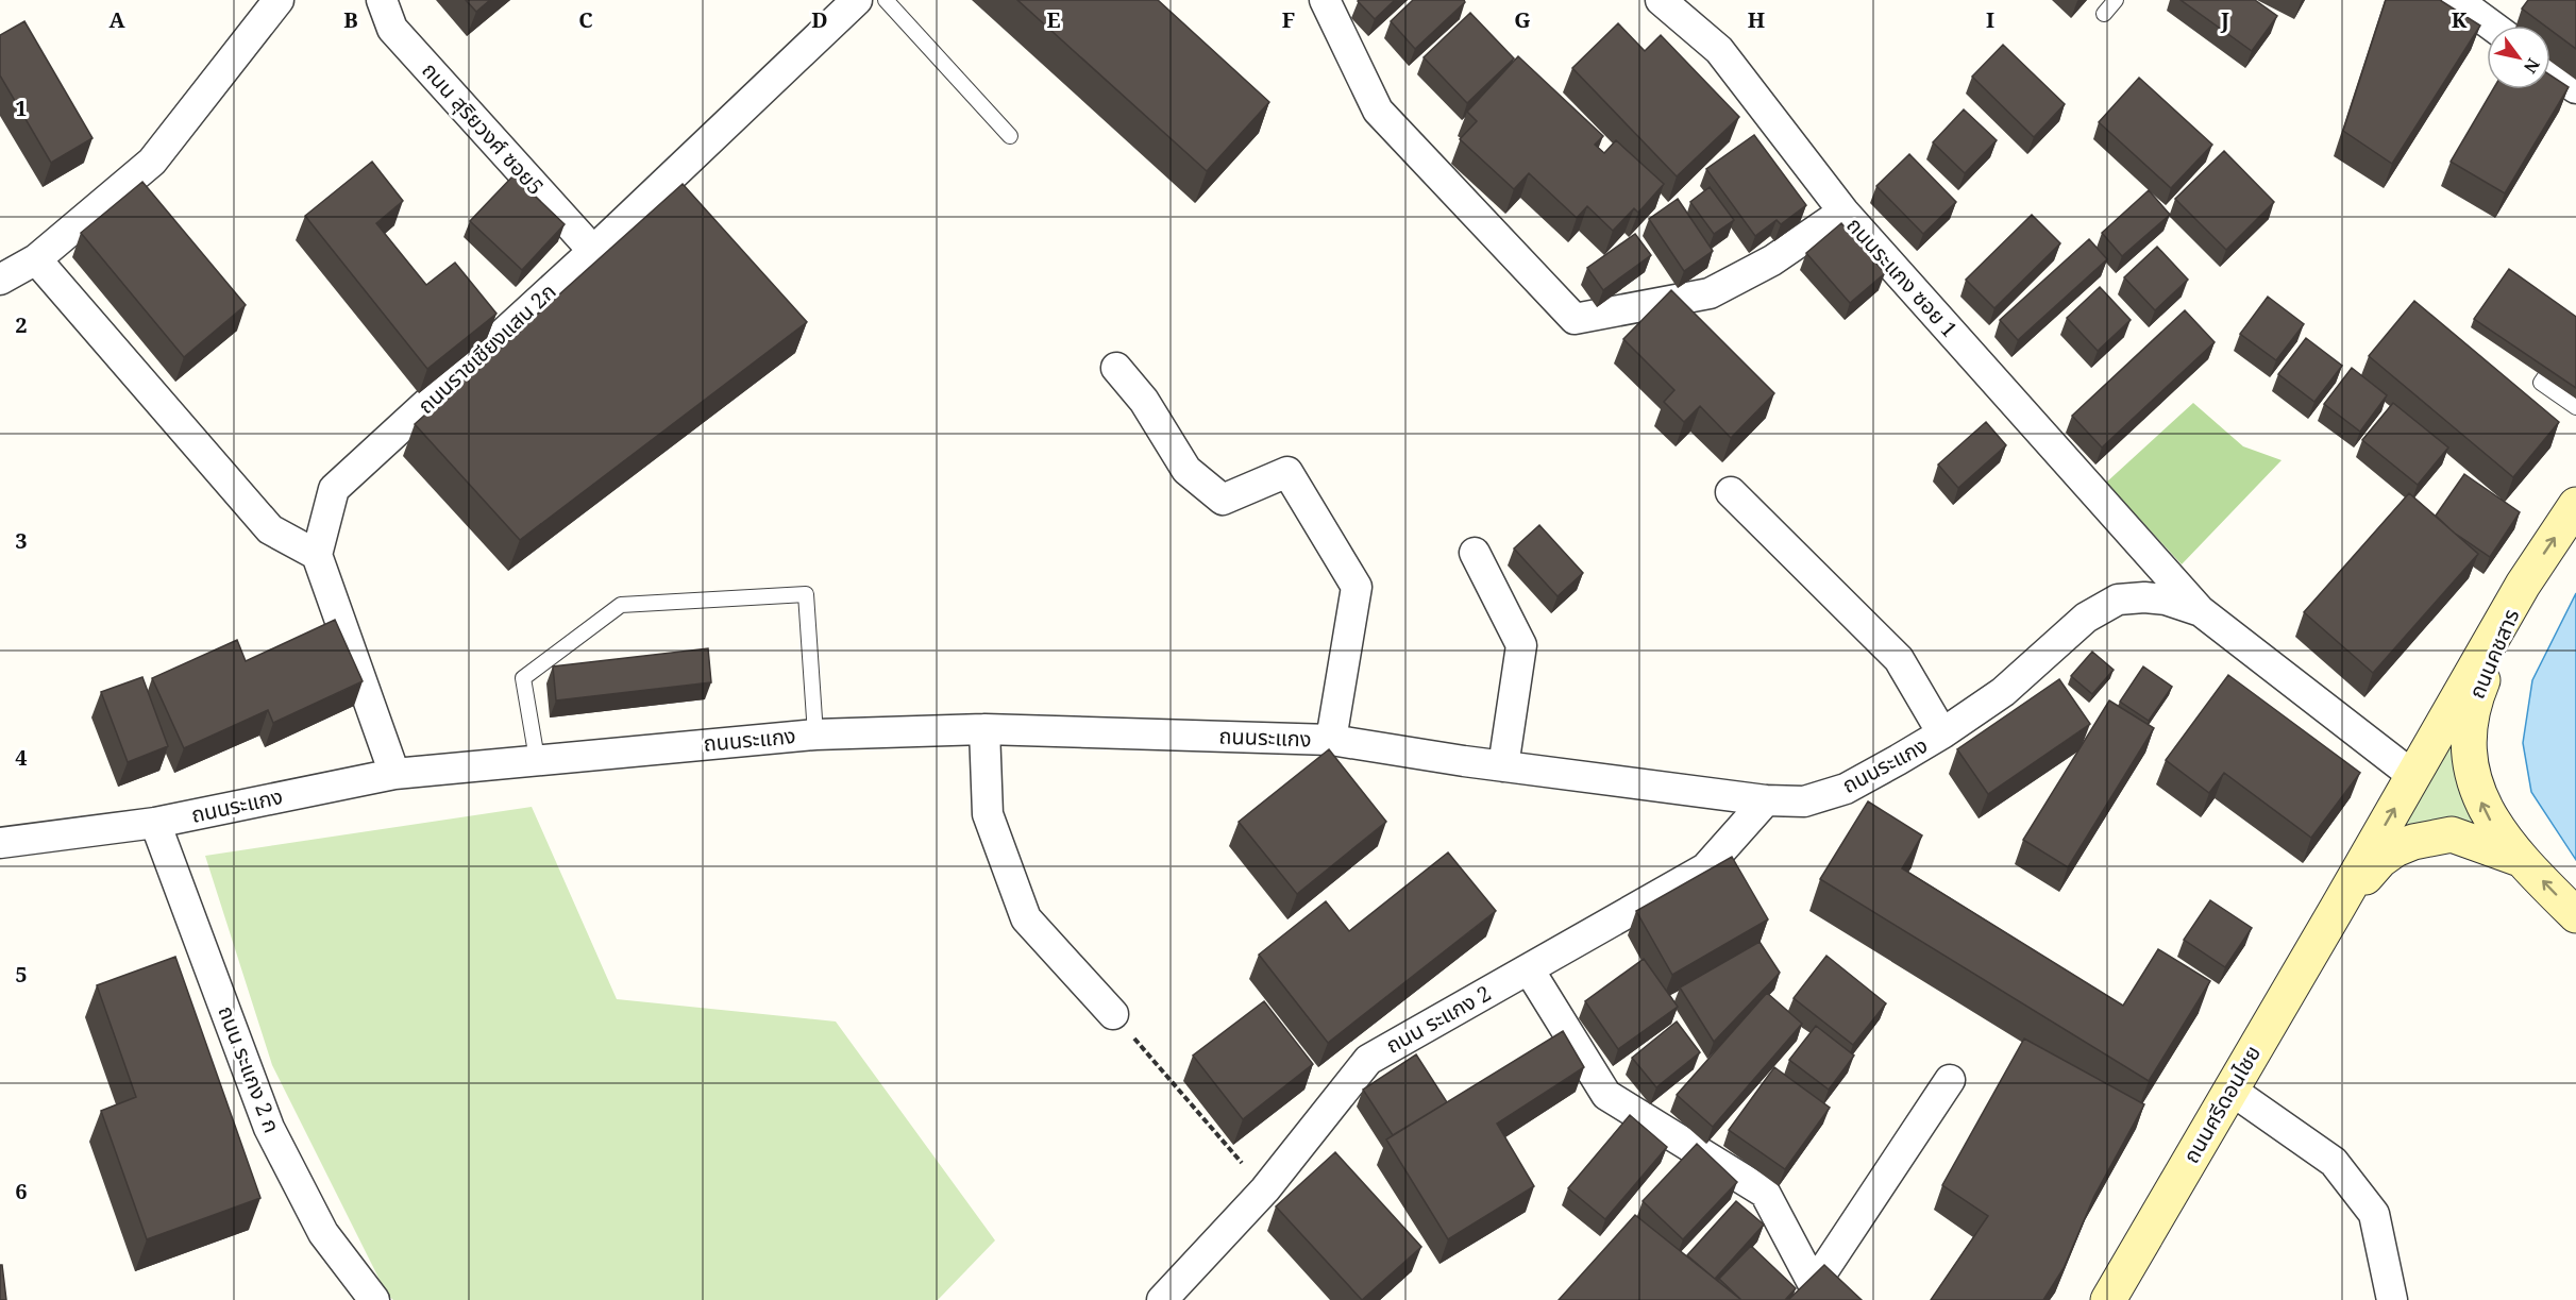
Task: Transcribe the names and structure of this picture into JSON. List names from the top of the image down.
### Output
{
  "streets": {
    "street": [
      "ถนน สุริยวงศ์ ซอย5",
      "ถนนระแกง ซอย 1",
      "ถนนราชเชียงแสน 2ก",
      "ถนนคชสาร",
      "ถนนระแกง",
      "ถนน ระแกง 2",
      "ถนน ระแกง 2 ก",
      "ถนนศรีดอนไชย"
    ]
  },
  "crossings": [
    ["ถนน สุริยวงศ์ ซอย5", "ถนนราชเชียงแสน 2ก"],
    ["ถนนระแกง ซอย 1", "ถนนระแกง"],
    ["ถนนคชสาร", "ถนนศรีดอนไชย"],
    ["ถนนระแกง", "ถนน ระแกง 2"],
    ["ถนนระแกง", "ถนน ระแกง 2 ก"],
    ["ถนนระแกง", "ถนนศรีดอนไชย"]
  ],
  "one_way": ["ถนนคชสาร"],
  "north": "bottom right",
  "grid": {
    "columns": [
      "A",
      "B",
      "C",
      "D",
      "E",
      "F",
      "G",
      "H",
      "I",
      "J",
      "K"
    ],
    "rows": [
      "1",
      "2",
      "3",
      "4",
      "5",
      "6"
    ]
  }
}
